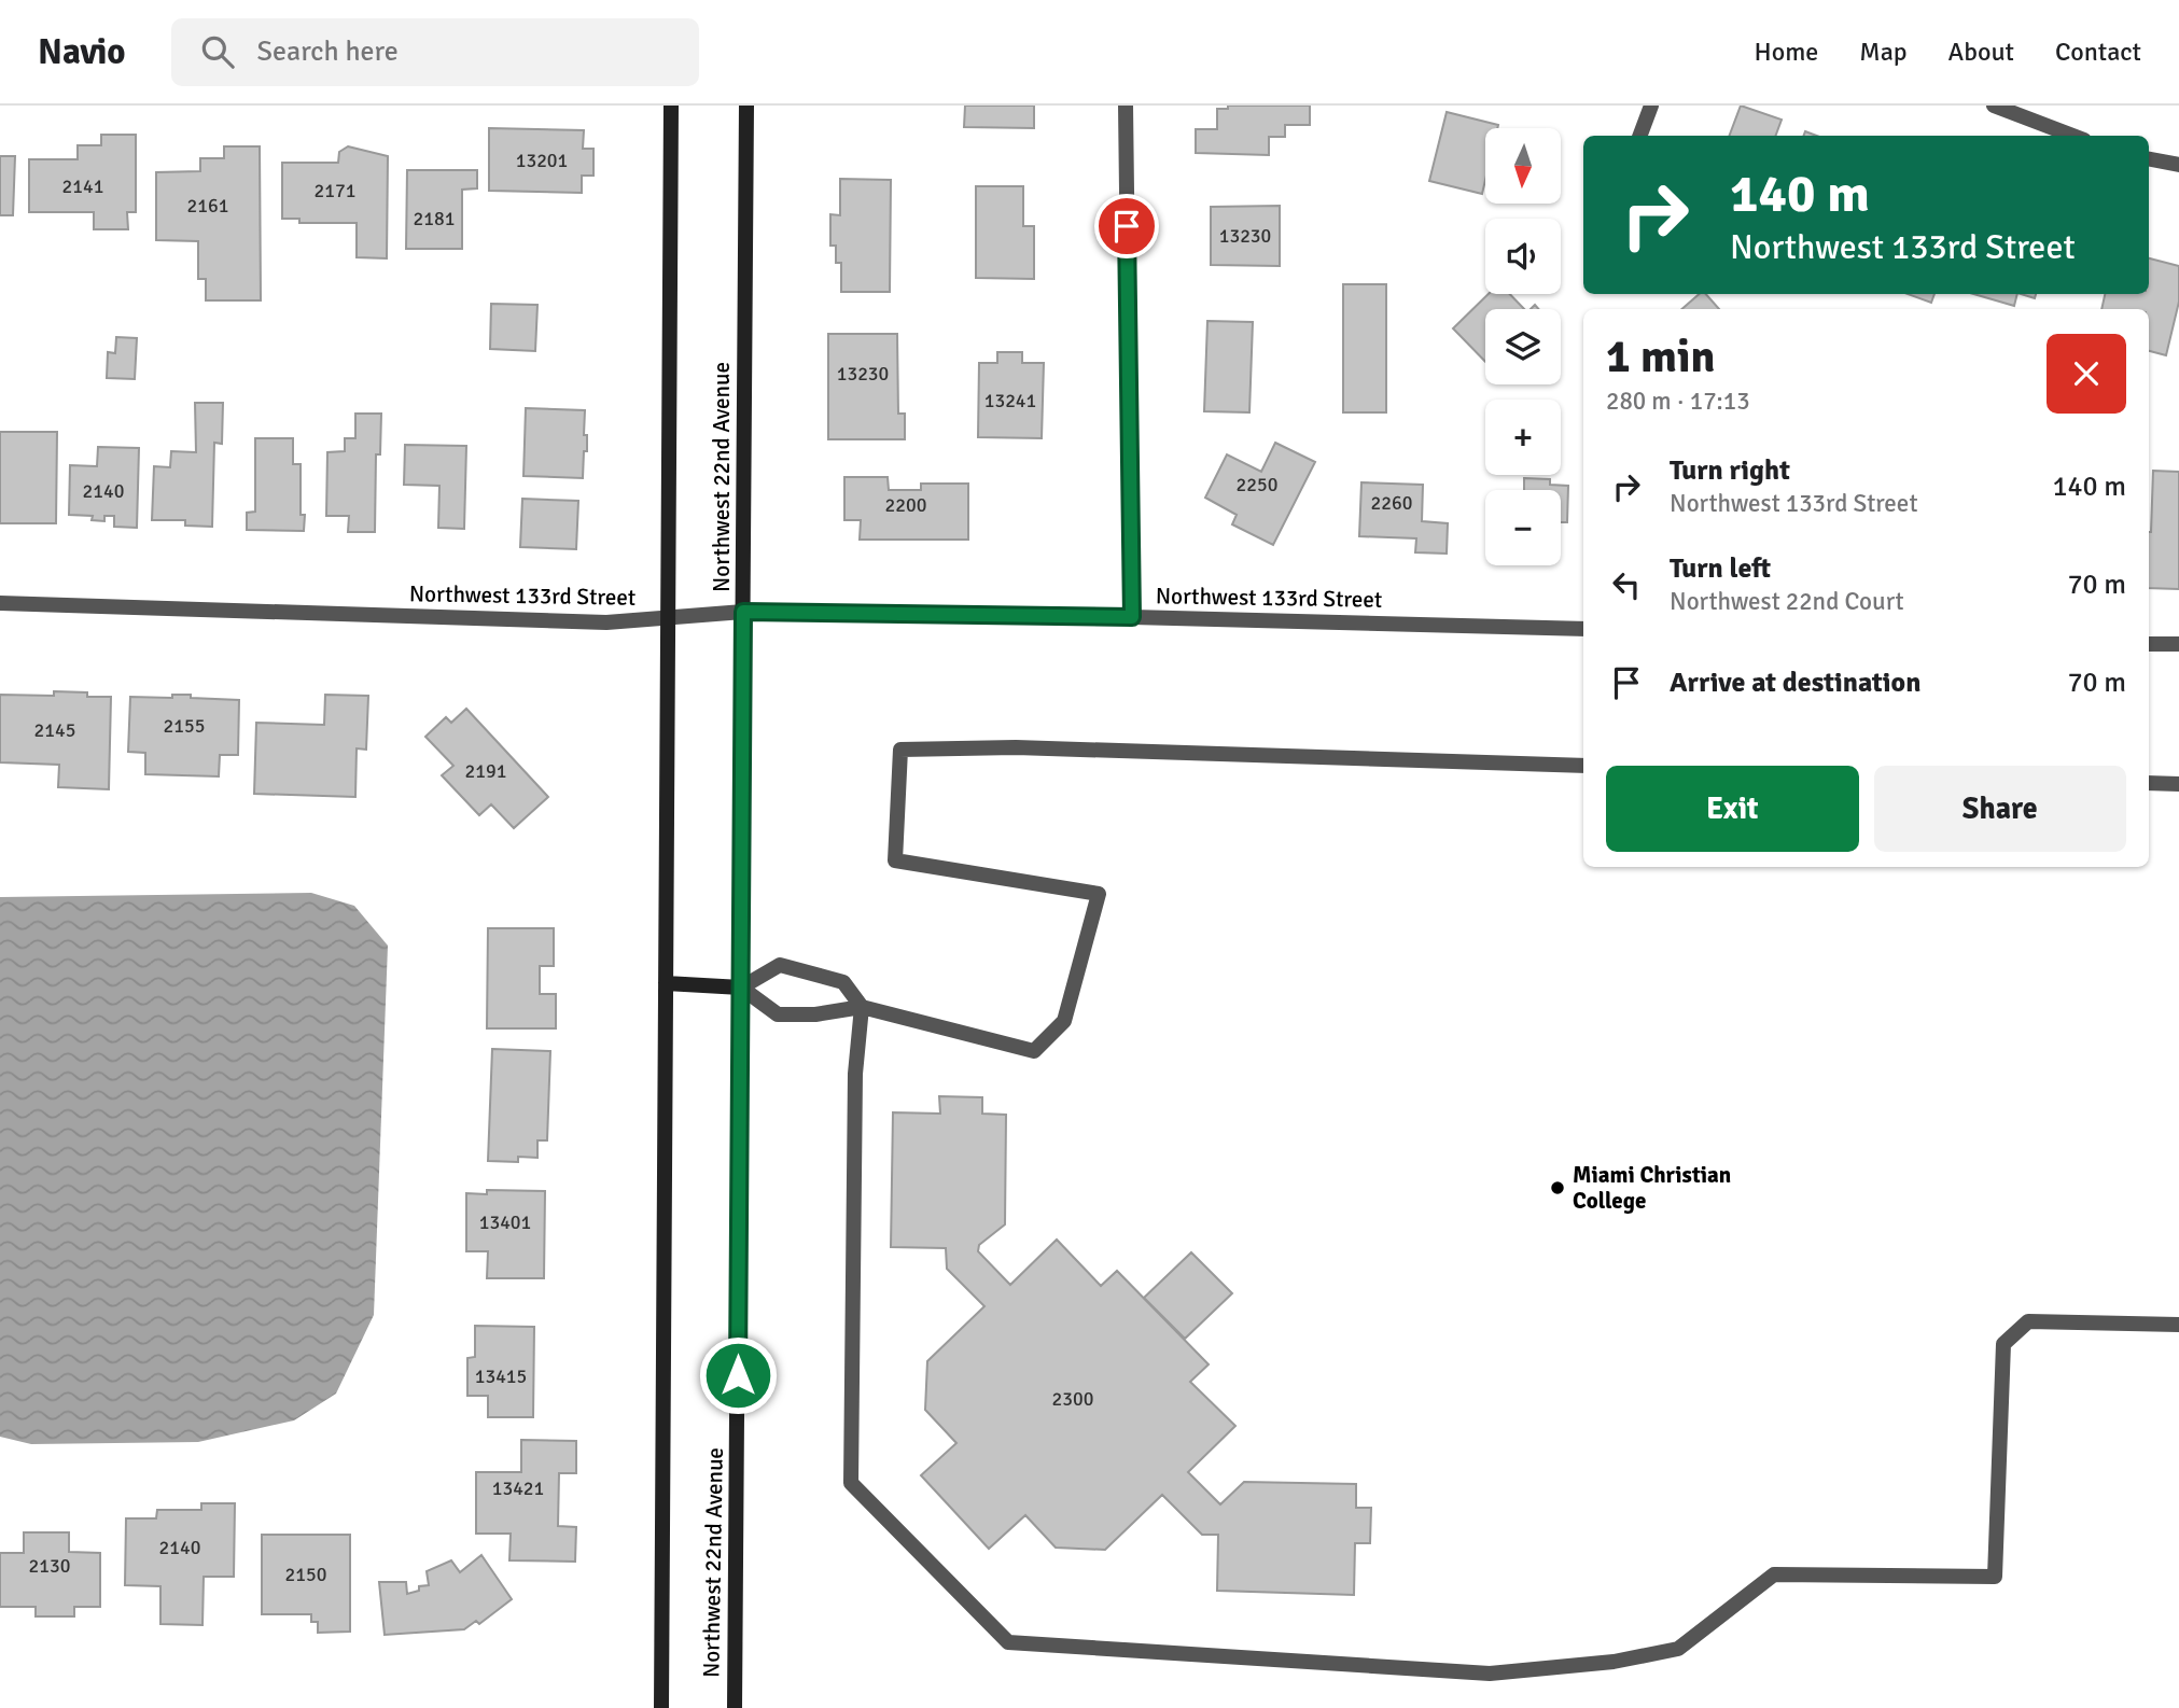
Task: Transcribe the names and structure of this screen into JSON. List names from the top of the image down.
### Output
{
  "streets": {
    "main road": ["Northwest 22nd Avenue"],
    "street": ["Northwest 133rd Street"]
  },
  "crossings": [
    ["Northwest 22nd Avenue", "Northwest 133rd Street"]
  ],
  "places": ["Miami Christian College"],
  "house_numbers": [
    "13201",
    "2141",
    "2171",
    "2161",
    "2181",
    "13230",
    "13230",
    "13241",
    "2250",
    "2140",
    "2260",
    "2200",
    "2155",
    "2145",
    "2191",
    "13401",
    "13415",
    "2300",
    "13421",
    "2140",
    "2130",
    "2150"
  ],
  "north": "bottom",
  "page": {
    "header": "Navio",
    "search": "Search here",
    "nav": [
      "Home",
      "Map",
      "About",
      "Contact"
    ],
    "map_buttons": ["+", "−"],
    "turn": ["140 m", "Northwest 133rd Street"],
    "heading": ["1 min", "280 m · 17:13"],
    "list": [
      {
        "name": "Turn right",
        "note": "Northwest 133rd Street",
        "value": "140 m"
      },
      {
        "name": "Turn left",
        "note": "Northwest 22nd Court",
        "value": "70 m"
      },
      {
        "name": "Arrive at destination",
        "value": "70 m"
      }
    ],
    "buttons": ["Exit", "Share"]
  }
}
